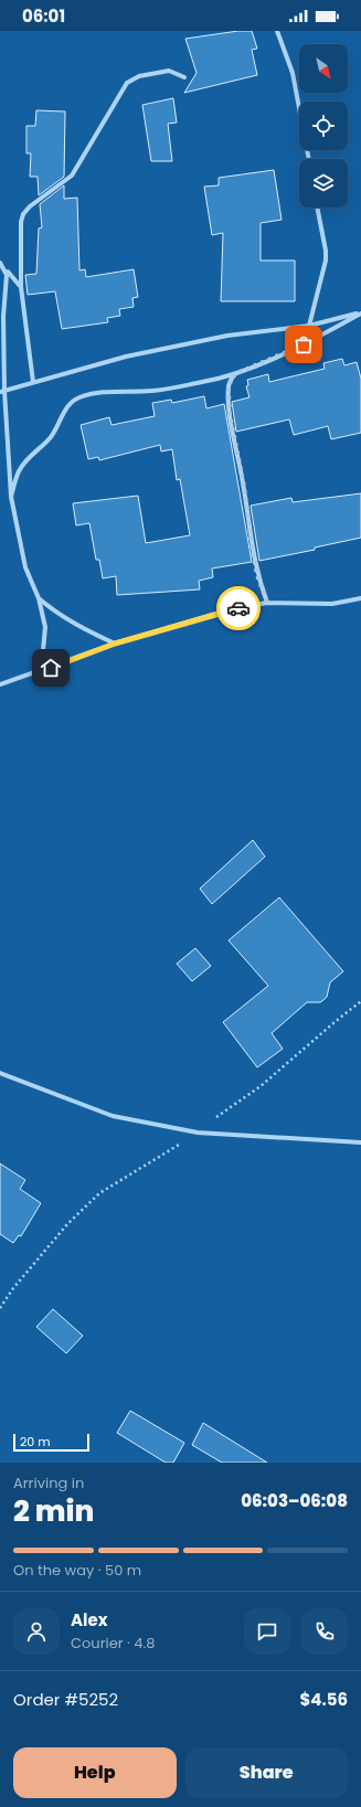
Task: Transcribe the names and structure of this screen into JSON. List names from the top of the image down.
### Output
{
  "scale_bar": "20 m",
  "north": "bottom right",
  "page": {
    "status": "06:01",
    "scale": "20 m",
    "heading": ["2 min", "Arriving in", "06:03–06:08"],
    "panel": [
      "Alex",
      "Courier · 4.8",
      "Order #5252",
      "$4.56"
    ],
    "bar": "On the way · 50 m",
    "buttons": ["Help", "Share"]
  }
}
